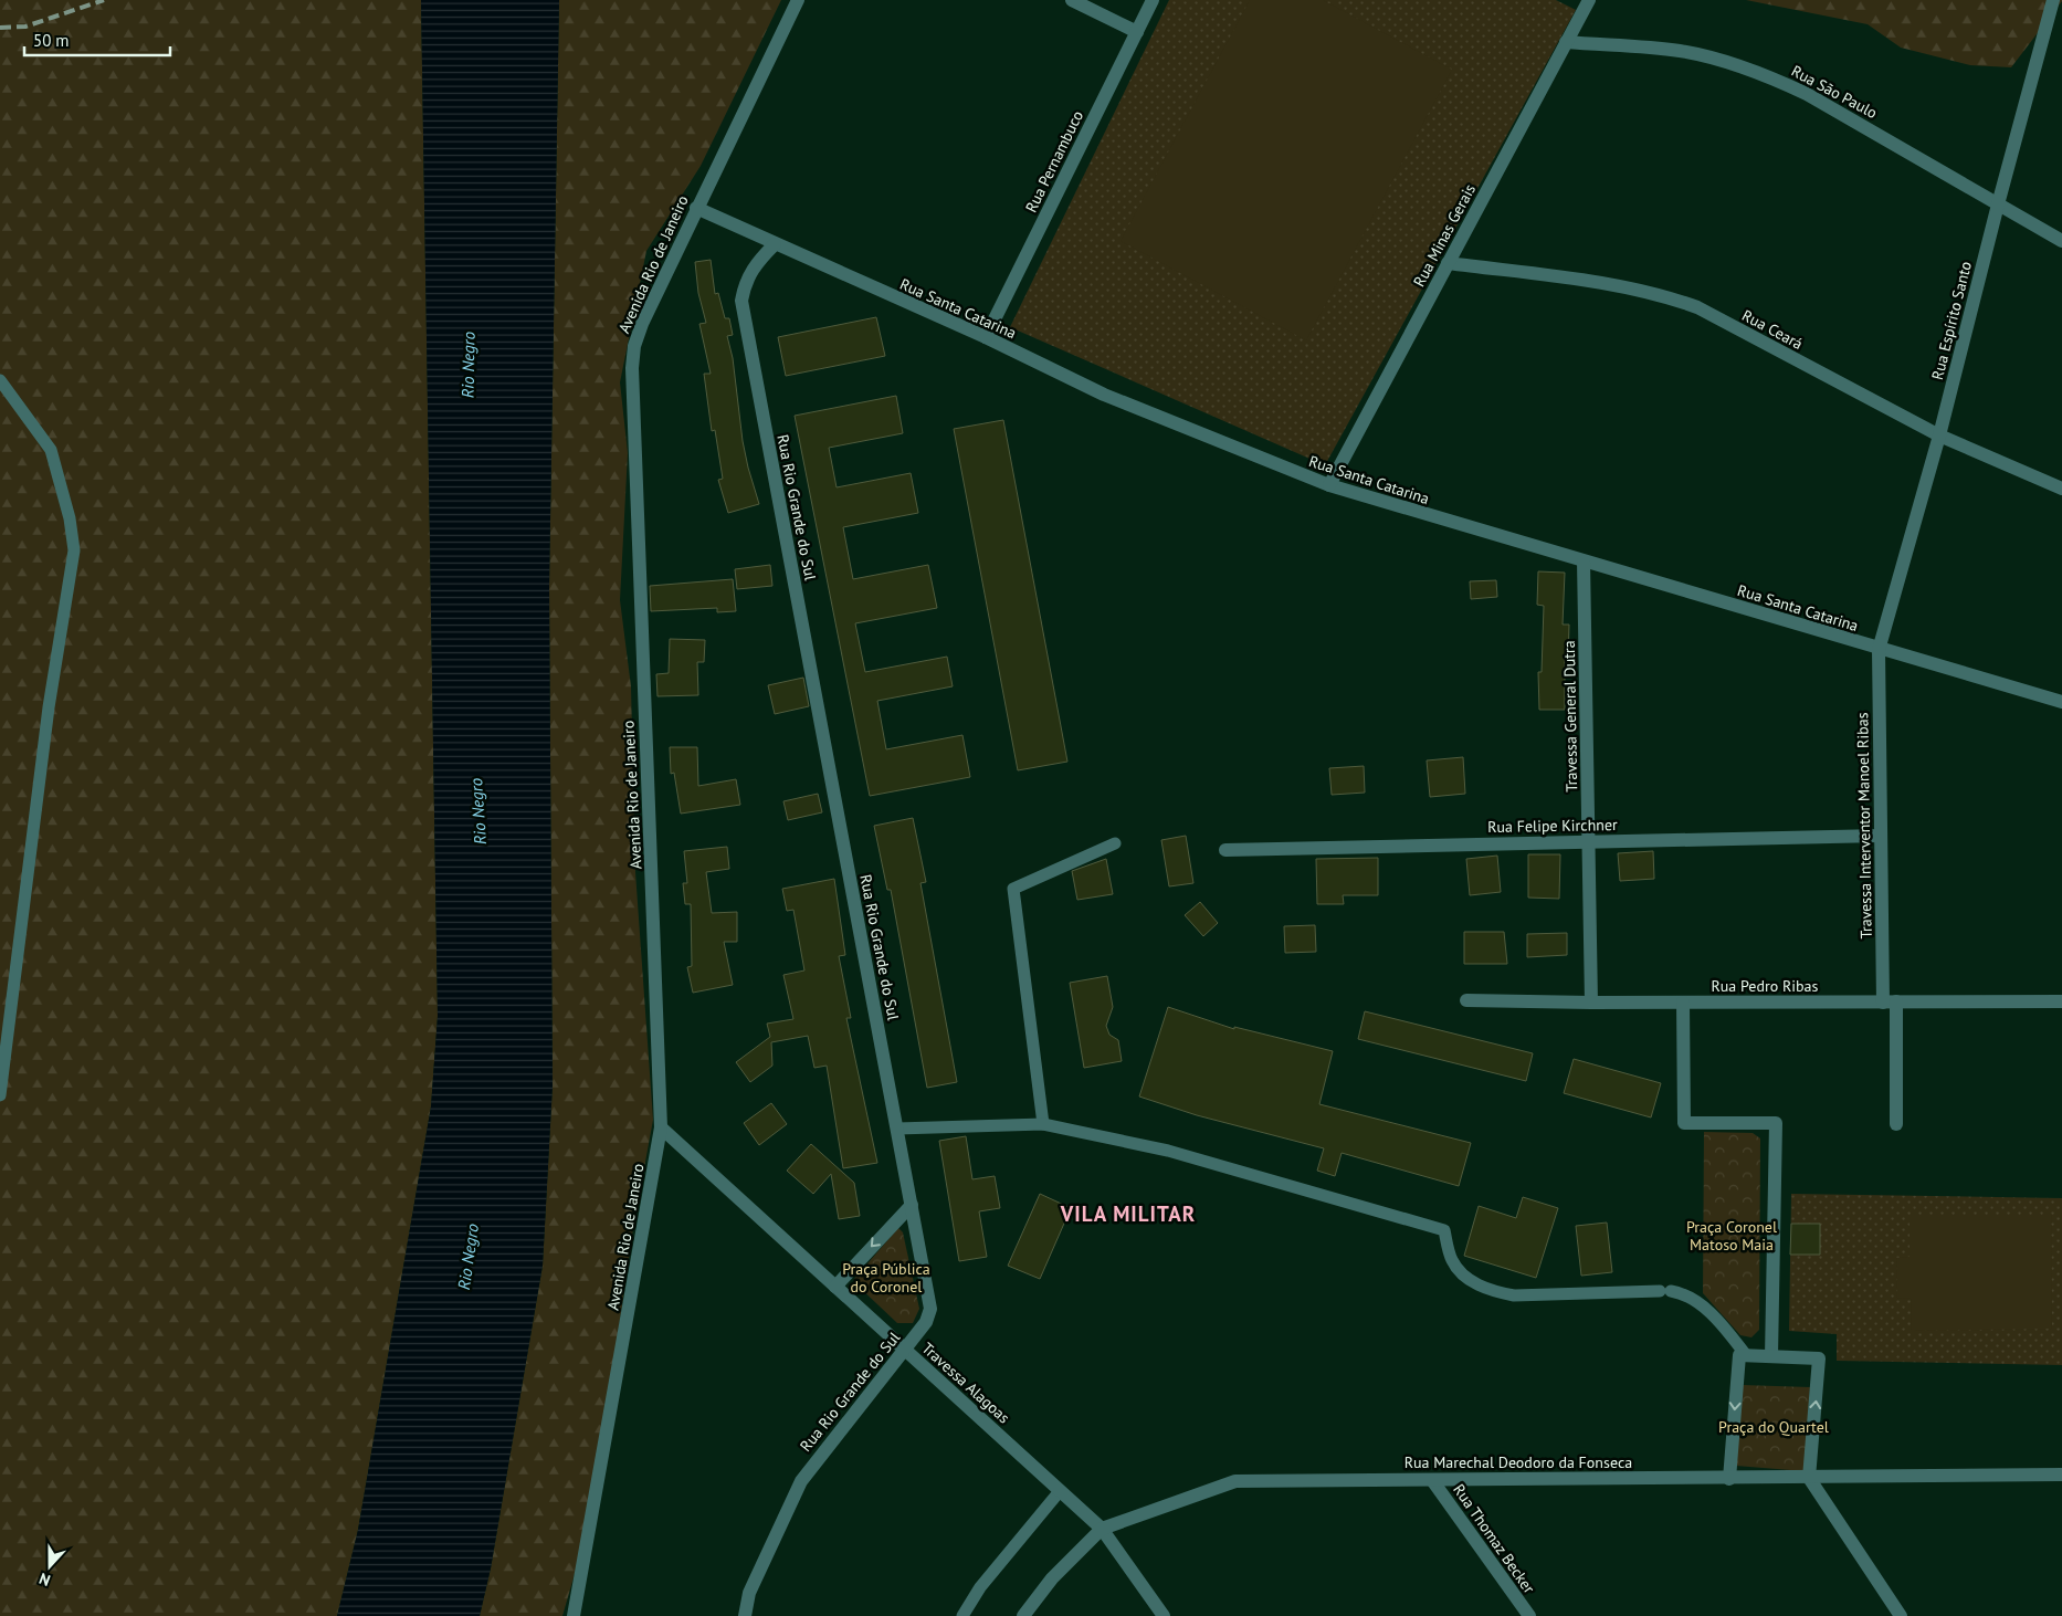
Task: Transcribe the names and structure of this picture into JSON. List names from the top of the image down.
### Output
{
  "streets": {
    "street": [
      "Rua São Paulo",
      "Rua Pernambuco",
      "Rua Minas Gerais",
      "Avenida Rio de Janeiro",
      "Rua Santa Catarina",
      "Rua Espírito Santo",
      "Rua Ceará",
      "Rua Rio Grande do Sul",
      "Travessa General Dutra",
      "Rua Felipe Kirchner",
      "Travessa Interventor Manoel Ribas",
      "Rua Pedro Ribas",
      "Travessa Alagoas",
      "Rua Marechal Deodoro da Fonseca",
      "Rua Thomaz Becker"
    ]
  },
  "crossings": [
    ["Rua São Paulo", "Rua Minas Gerais"],
    ["Rua São Paulo", "Rua Espírito Santo"],
    ["Rua Pernambuco", "Rua Santa Catarina"],
    ["Rua Minas Gerais", "Rua Santa Catarina"],
    ["Rua Minas Gerais", "Rua Ceará"],
    ["Avenida Rio de Janeiro", "Rua Santa Catarina"],
    ["Avenida Rio de Janeiro", "Travessa Alagoas"],
    ["Rua Santa Catarina", "Rua Espírito Santo"],
    ["Rua Santa Catarina", "Rua Rio Grande do Sul"],
    ["Rua Santa Catarina", "Travessa General Dutra"],
    ["Rua Santa Catarina", "Travessa Interventor Manoel Ribas"],
    ["Rua Espírito Santo", "Rua Ceará"],
    ["Rua Espírito Santo", "Travessa Interventor Manoel Ribas"],
    ["Rua Rio Grande do Sul", "Travessa Alagoas"],
    ["Travessa General Dutra", "Rua Felipe Kirchner"],
    ["Travessa General Dutra", "Rua Pedro Ribas"],
    ["Rua Felipe Kirchner", "Travessa Interventor Manoel Ribas"],
    ["Travessa Interventor Manoel Ribas", "Rua Pedro Ribas"],
    ["Travessa Alagoas", "Rua Marechal Deodoro da Fonseca"],
    ["Rua Marechal Deodoro da Fonseca", "Rua Thomaz Becker"]
  ],
  "districts": ["VILA MILITAR"],
  "water": ["Rio Negro"],
  "parks": ["Praça Coronel Matoso Maia", "Praça Pública do Coronel", "Praça do Quartel"],
  "scale_bar": "50 m",
  "north": "bottom"
}
